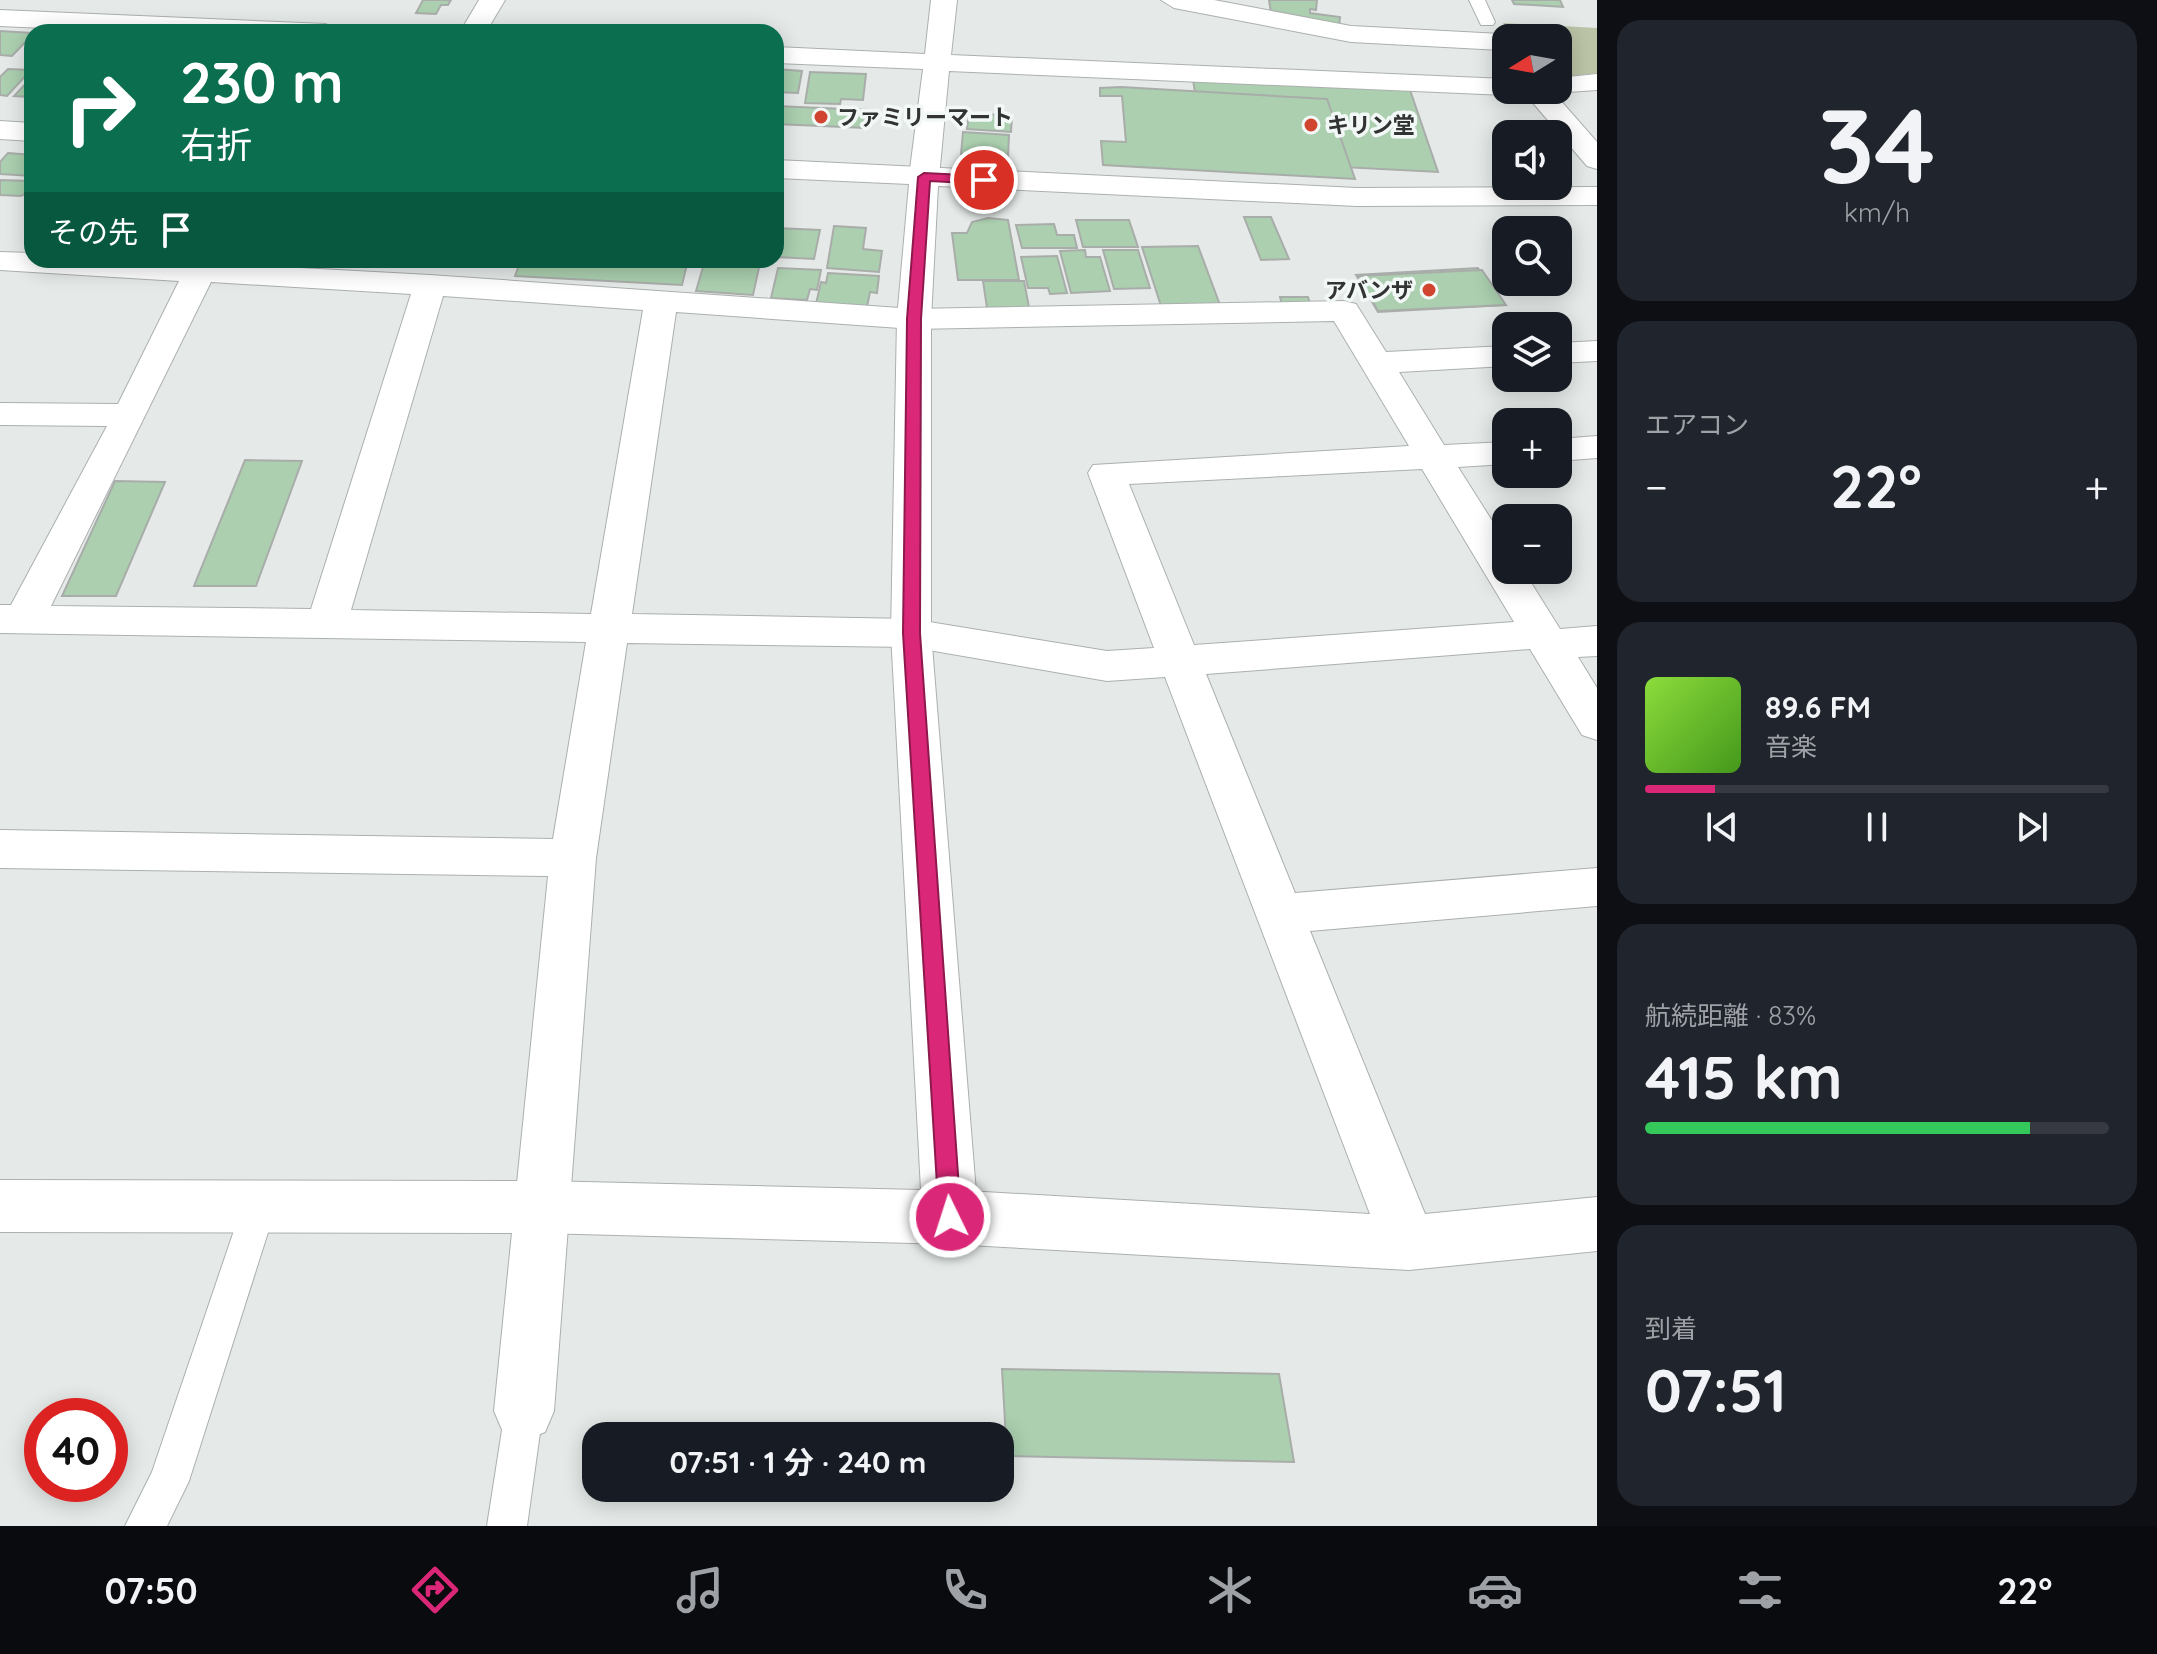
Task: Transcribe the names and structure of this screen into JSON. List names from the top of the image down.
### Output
{
  "places": ["ファミリーマート", "キリン堂", "アバンザ"],
  "north": "left",
  "page": {
    "tile": [
      ["34", "km/h"],
      "エアコン",
      ["航続距離 · 83%", "415 km"],
      ["到着", "07:51"]
    ],
    "map_buttons": ["+", "−"],
    "turn": ["230 m", "右折"],
    "then": "その先",
    "heat": ["−", "22°", "+"],
    "song": ["89.6 FM", "音楽"],
    "limit": "40",
    "trip": "07:51 · 1 分 · 240 m",
    "tabs": ["07:50", "22°"]
  }
}
